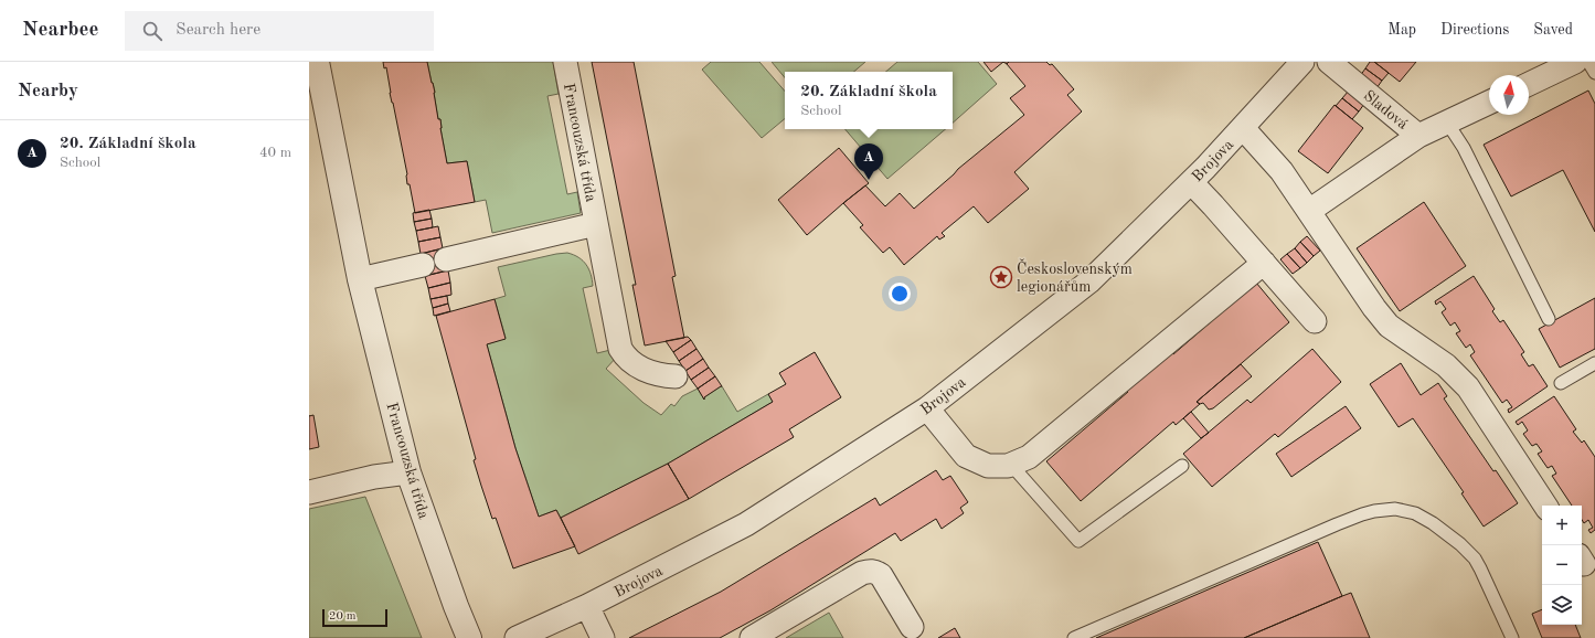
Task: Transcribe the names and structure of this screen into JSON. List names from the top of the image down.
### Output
{
  "streets": {
    "street": ["Sladová", "Francouzská třída", "Brojova"]
  },
  "places": {
    "place": ["Československým legionářům"]
  },
  "scale_bar": "20 m",
  "north": "top",
  "page": {
    "header": "Nearbee",
    "search": "Search here",
    "nav": ["Map", "Directions", "Saved"],
    "heading": "Nearby",
    "popup": ["20. Základní škola", "School"],
    "list": [
      {
        "mark": "A",
        "name": "20. Základní škola",
        "note": "School",
        "value": "40 m"
      }
    ],
    "pins": "A",
    "map_buttons": ["+", "−"],
    "scale": "20 m"
  }
}
